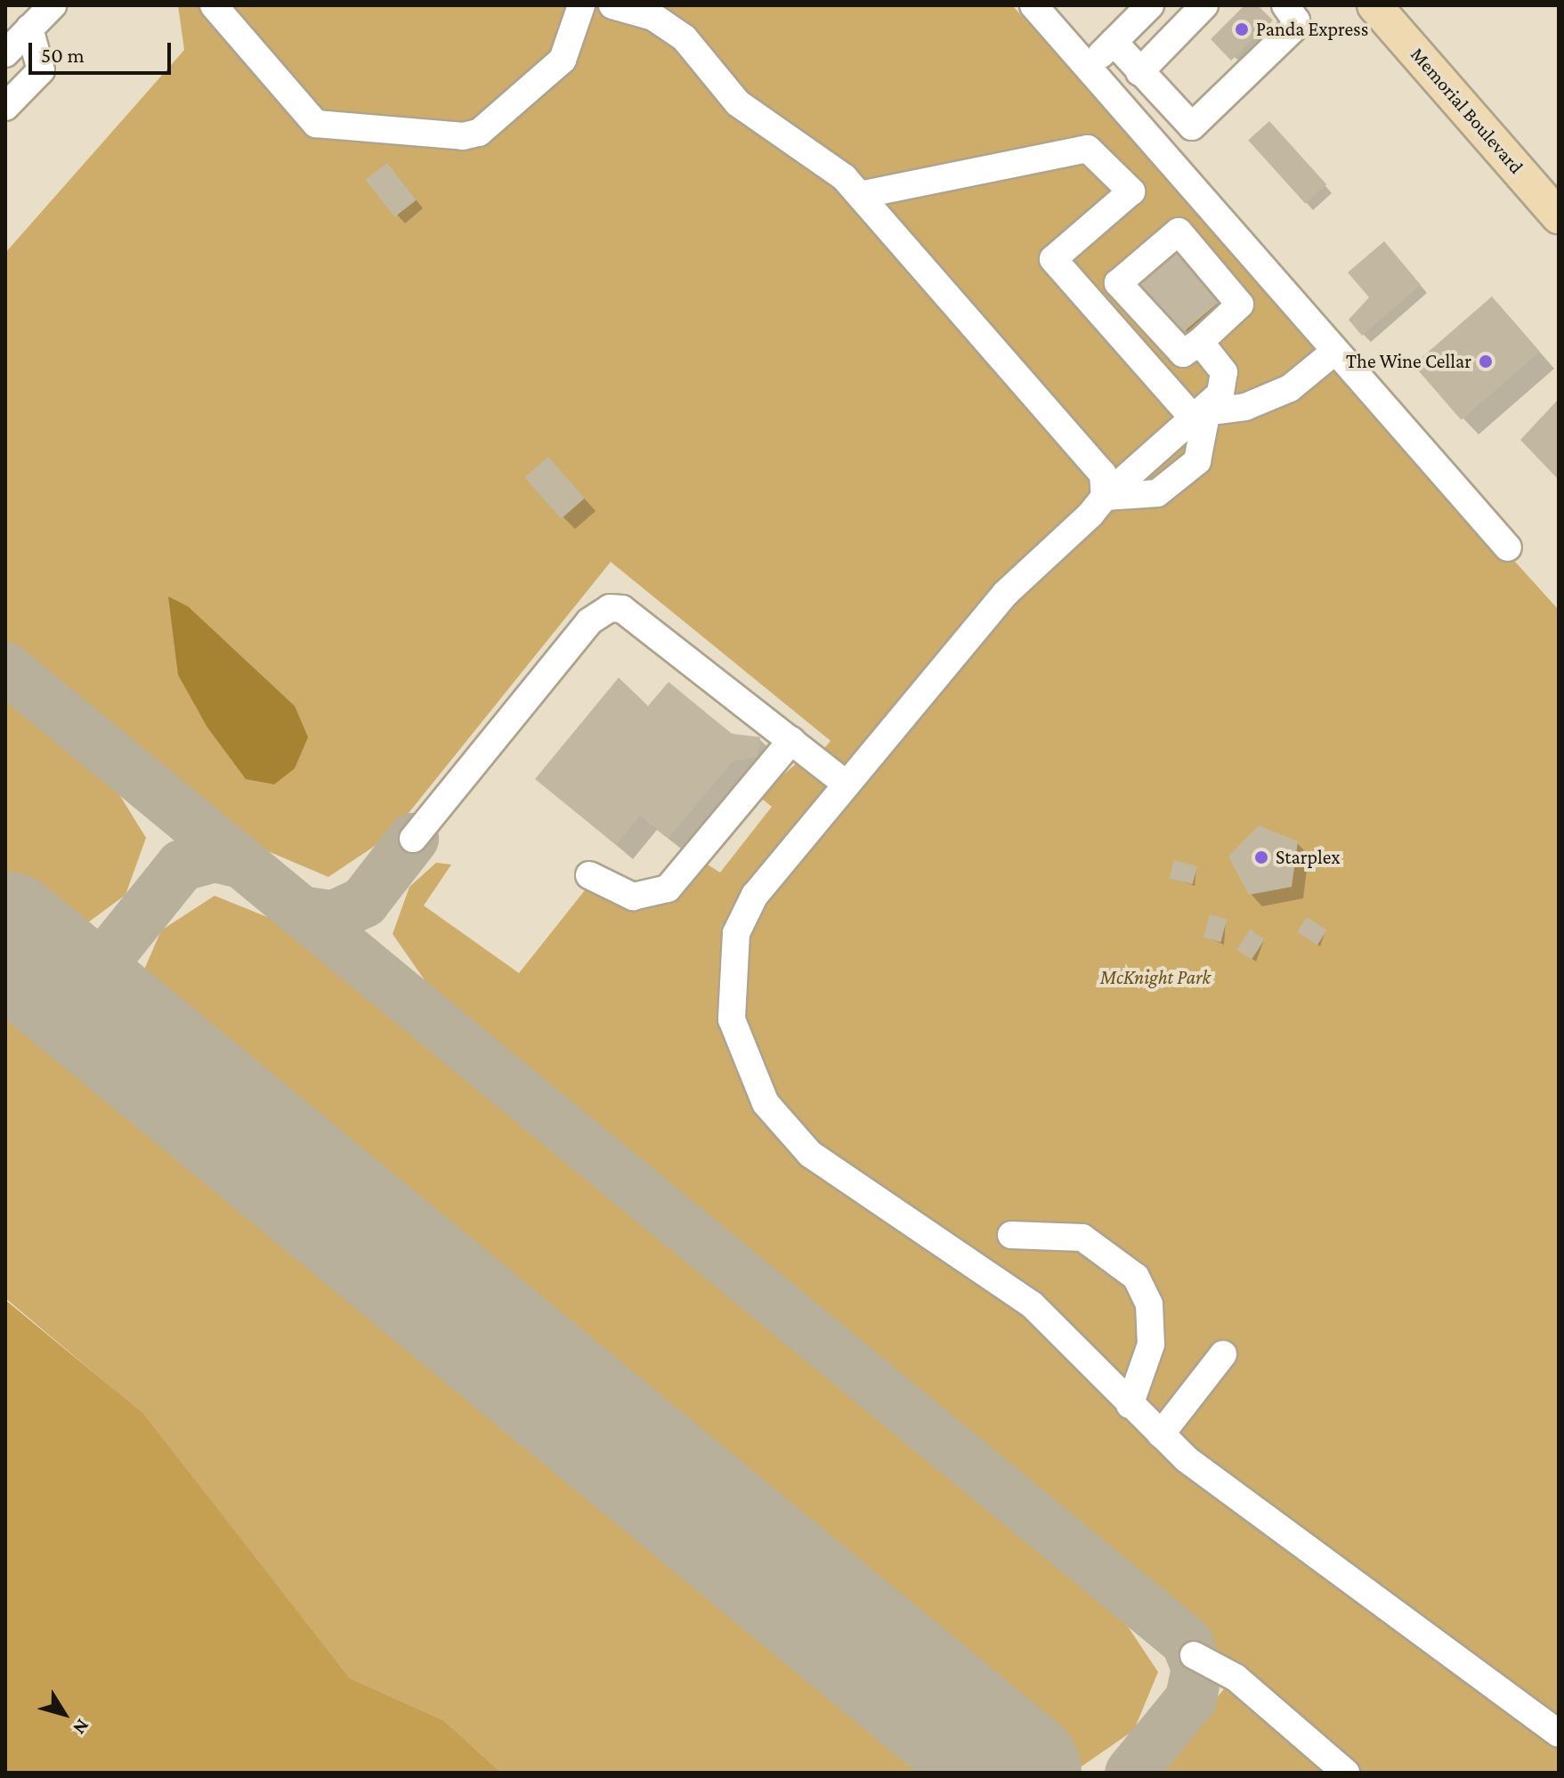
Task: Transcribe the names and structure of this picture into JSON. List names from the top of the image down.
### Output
{
  "streets": {
    "main road": ["Memorial Boulevard"]
  },
  "parks": ["McKnight Park"],
  "places": ["Panda Express", "The Wine Cellar", "Starplex"],
  "scale_bar": "50 m",
  "north": "bottom right"
}
